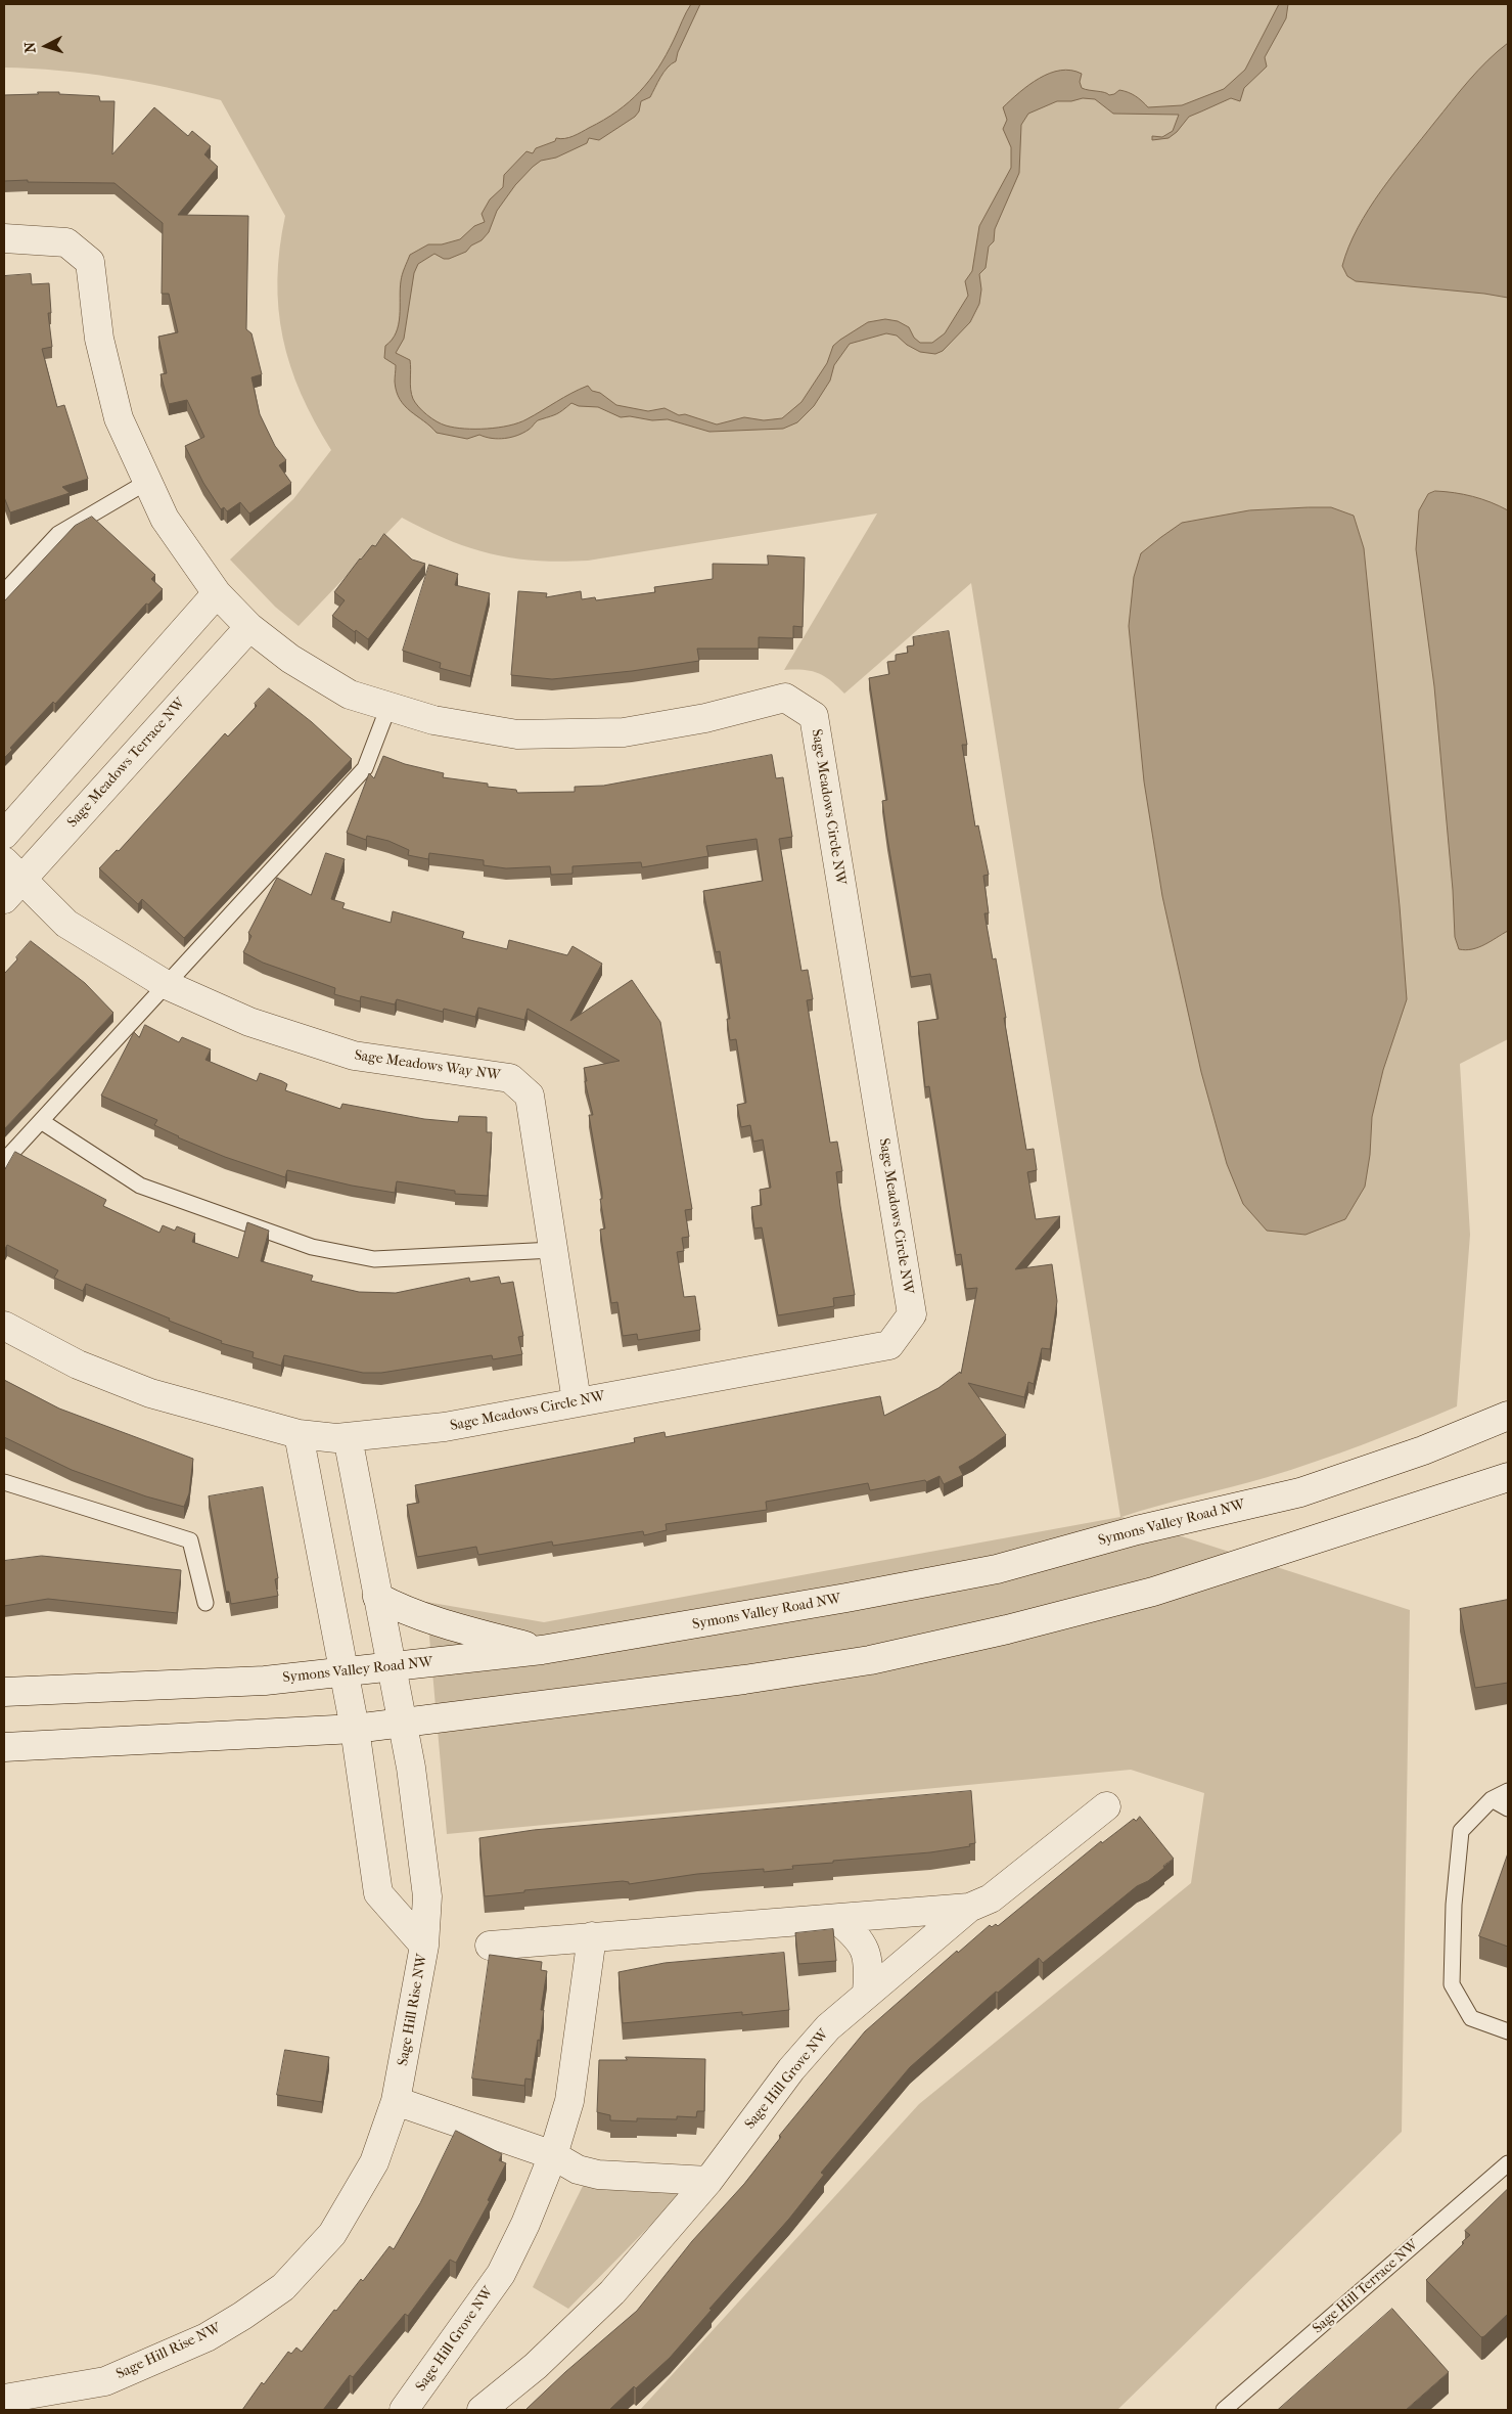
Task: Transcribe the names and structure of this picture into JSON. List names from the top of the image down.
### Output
{
  "streets": {
    "street": [
      "Sage Meadows Terrace NW",
      "Sage Meadows Circle NW",
      "Sage Meadows Way NW",
      "Symons Valley Road NW",
      "Sage Hill Rise NW",
      "Sage Hill Grove NW"
    ],
    "lane": ["Sage Hill Terrace NW"]
  },
  "crossings": [
    ["Sage Meadows Terrace NW", "Sage Meadows Circle NW"],
    ["Sage Meadows Terrace NW", "Sage Meadows Way NW"],
    ["Sage Meadows Circle NW", "Sage Meadows Way NW"]
  ],
  "north": "left"
}
